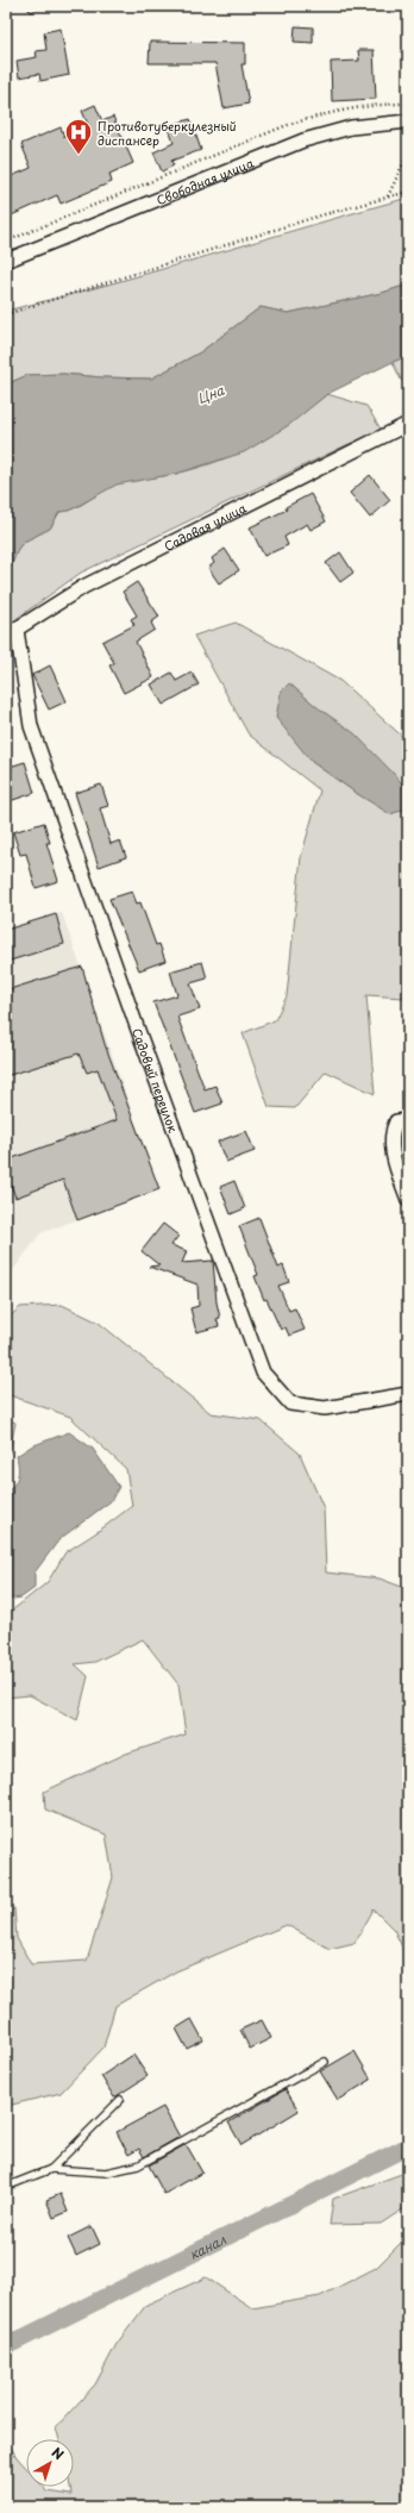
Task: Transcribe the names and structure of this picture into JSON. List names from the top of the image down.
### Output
{
  "streets": {
    "street": ["Свободная улица", "Садовая улица", "Садовый переулок"]
  },
  "crossings": [
    ["Садовая улица", "Садовый переулок"]
  ],
  "water": ["Цна", "канал"],
  "places": {
    "hospital": ["Противотуберкулезный диспансер"]
  },
  "north": "top right"
}
